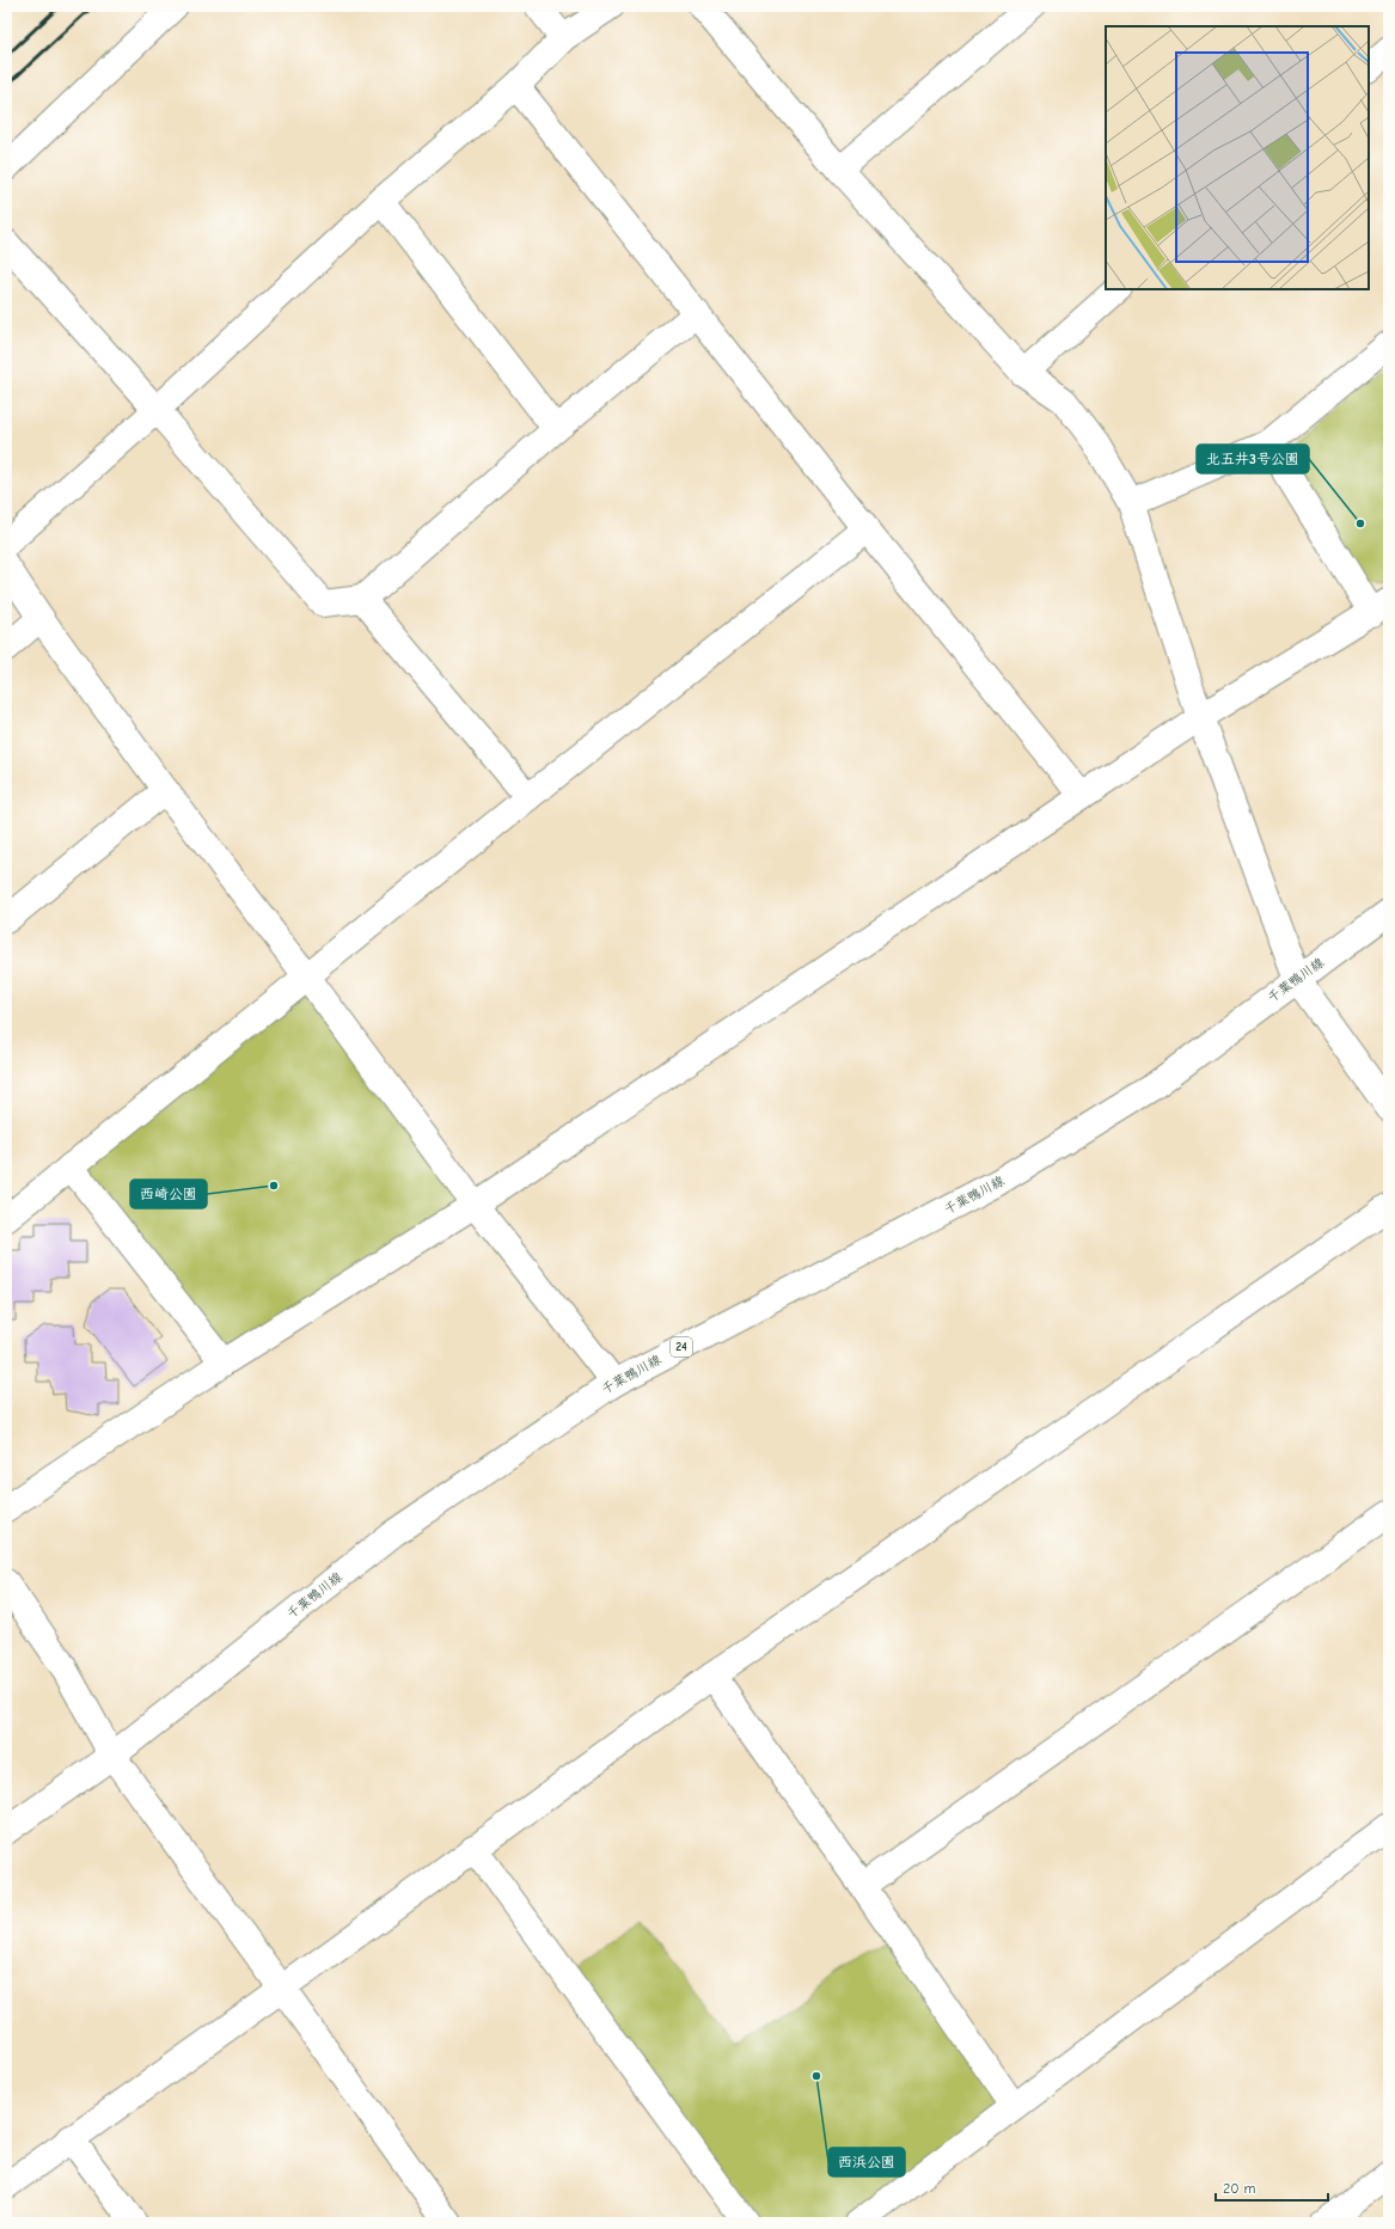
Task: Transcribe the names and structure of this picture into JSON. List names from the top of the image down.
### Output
{
  "streets": {
    "street": ["千葉鴨川線", "24"]
  },
  "places": ["北五井3号公園", "西崎公園", "西浜公園"],
  "scale_bar": "20 m"
}
